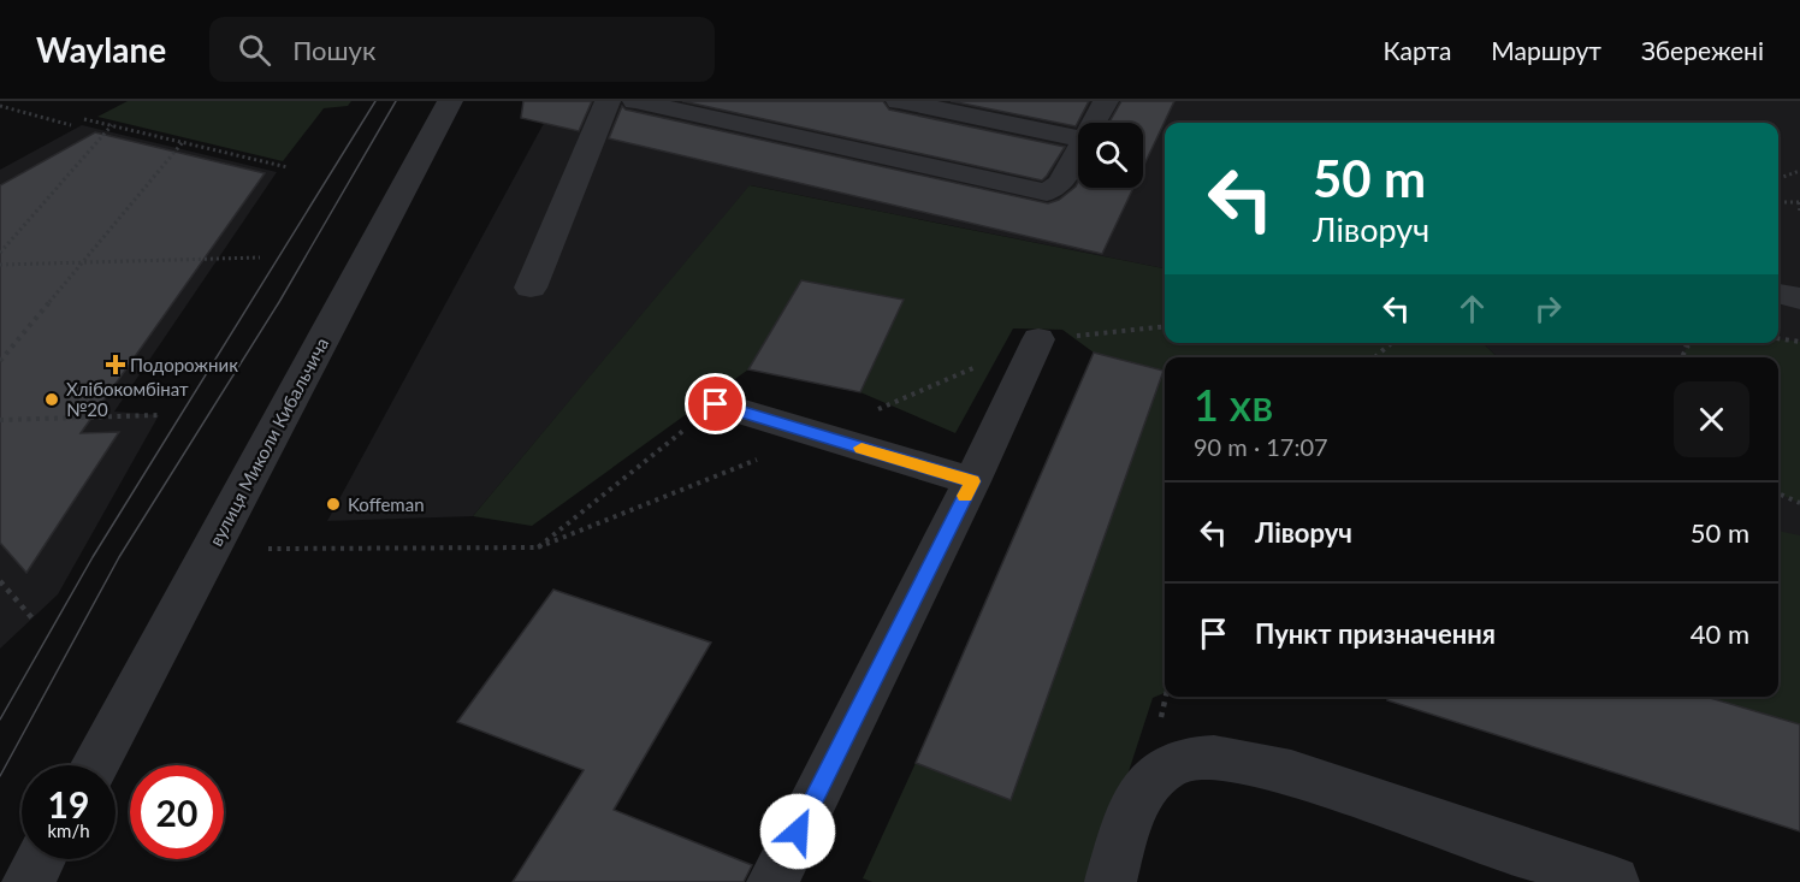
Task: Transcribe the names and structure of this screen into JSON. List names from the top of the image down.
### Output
{
  "streets": {
    "street": ["вулиця Миколи Кибальчича"]
  },
  "places": {
    "health": ["Подорожник"],
    "other": ["Хлібокомбінат №20", "Koffeman"]
  },
  "page": {
    "header": "Waylane",
    "search": "Пошук",
    "nav": ["Карта", "Маршрут", "Збережені"],
    "turn": ["50 m", "Ліворуч"],
    "heading": ["1 хв", "90 m · 17:07"],
    "list": [
      {
        "name": "Ліворуч",
        "value": "50 m"
      },
      {
        "name": "Пункт призначення",
        "value": "40 m"
      }
    ],
    "speed": "19 km/h",
    "limit": "20"
  }
}
